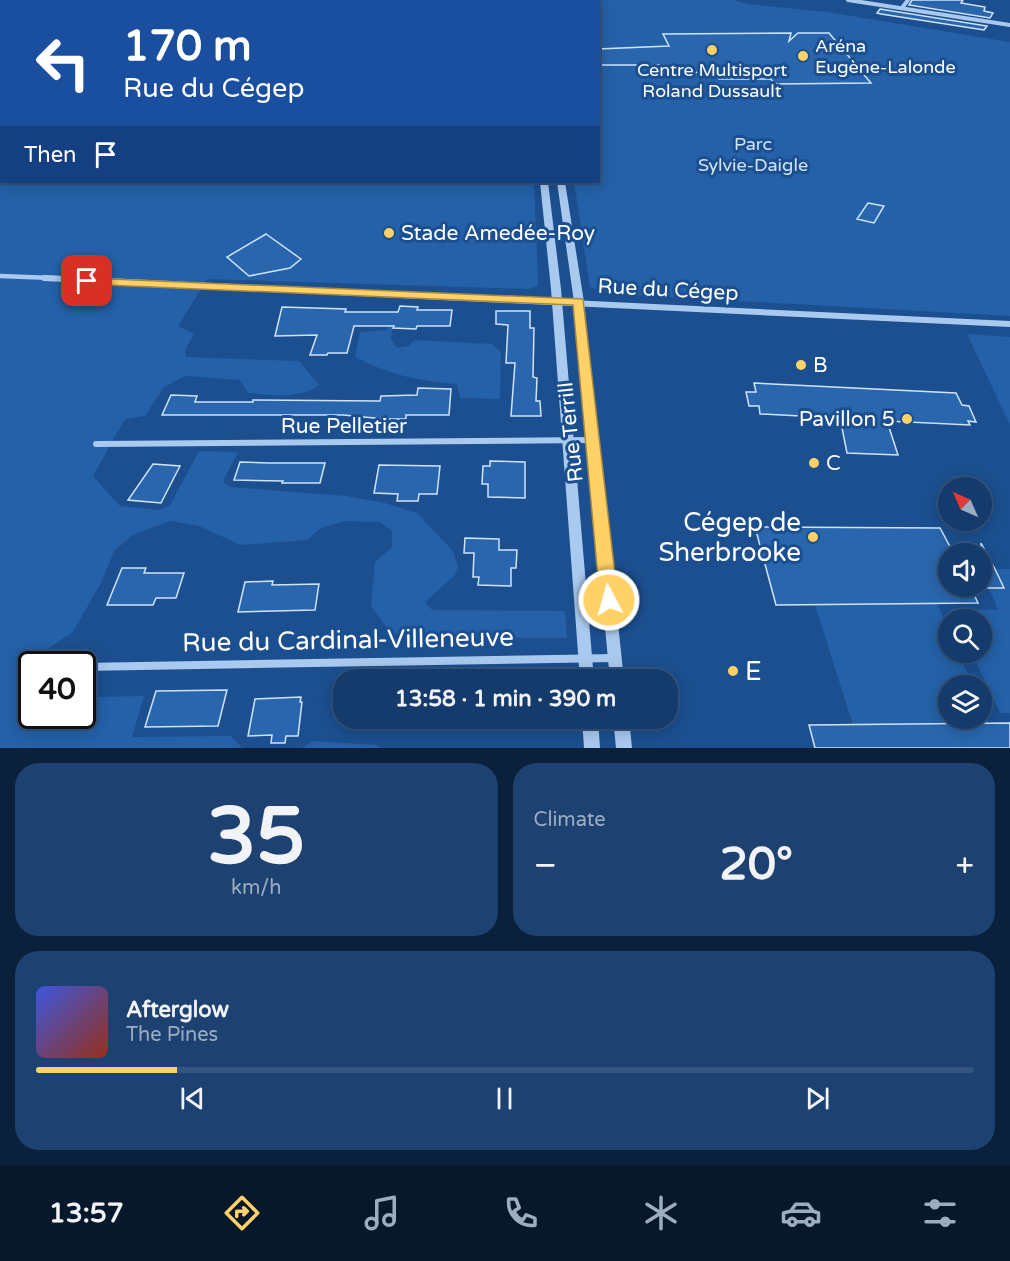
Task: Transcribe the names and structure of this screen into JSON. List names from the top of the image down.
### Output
{
  "streets": {
    "street": [
      "Rue du Cégep",
      "Rue Pelletier",
      "Rue Terrill",
      "Rue du Cardinal-Villeneuve"
    ]
  },
  "crossings": [
    ["Rue du Cégep", "Rue Terrill"],
    ["Rue Pelletier", "Rue Terrill"],
    ["Rue Terrill", "Rue du Cardinal-Villeneuve"]
  ],
  "parks": ["Parc Sylvie-Daigle"],
  "places": [
    "Centre Multisport Roland Dussault",
    "Aréna Eugène-Lalonde",
    "Stade Amedée-Roy",
    "B",
    "Pavillon 5",
    "C",
    "Cégep de Sherbrooke",
    "E"
  ],
  "north": "top left",
  "page": {
    "turn": ["170 m", "Rue du Cégep"],
    "then": "Then",
    "limit": "40",
    "trip": "13:58 · 1 min · 390 m",
    "tile": [
      ["35", "km/h"],
      "Climate"
    ],
    "heat": ["−", "20°", "+"],
    "song": ["Afterglow", "The Pines"],
    "tabs": "13:57"
  }
}
